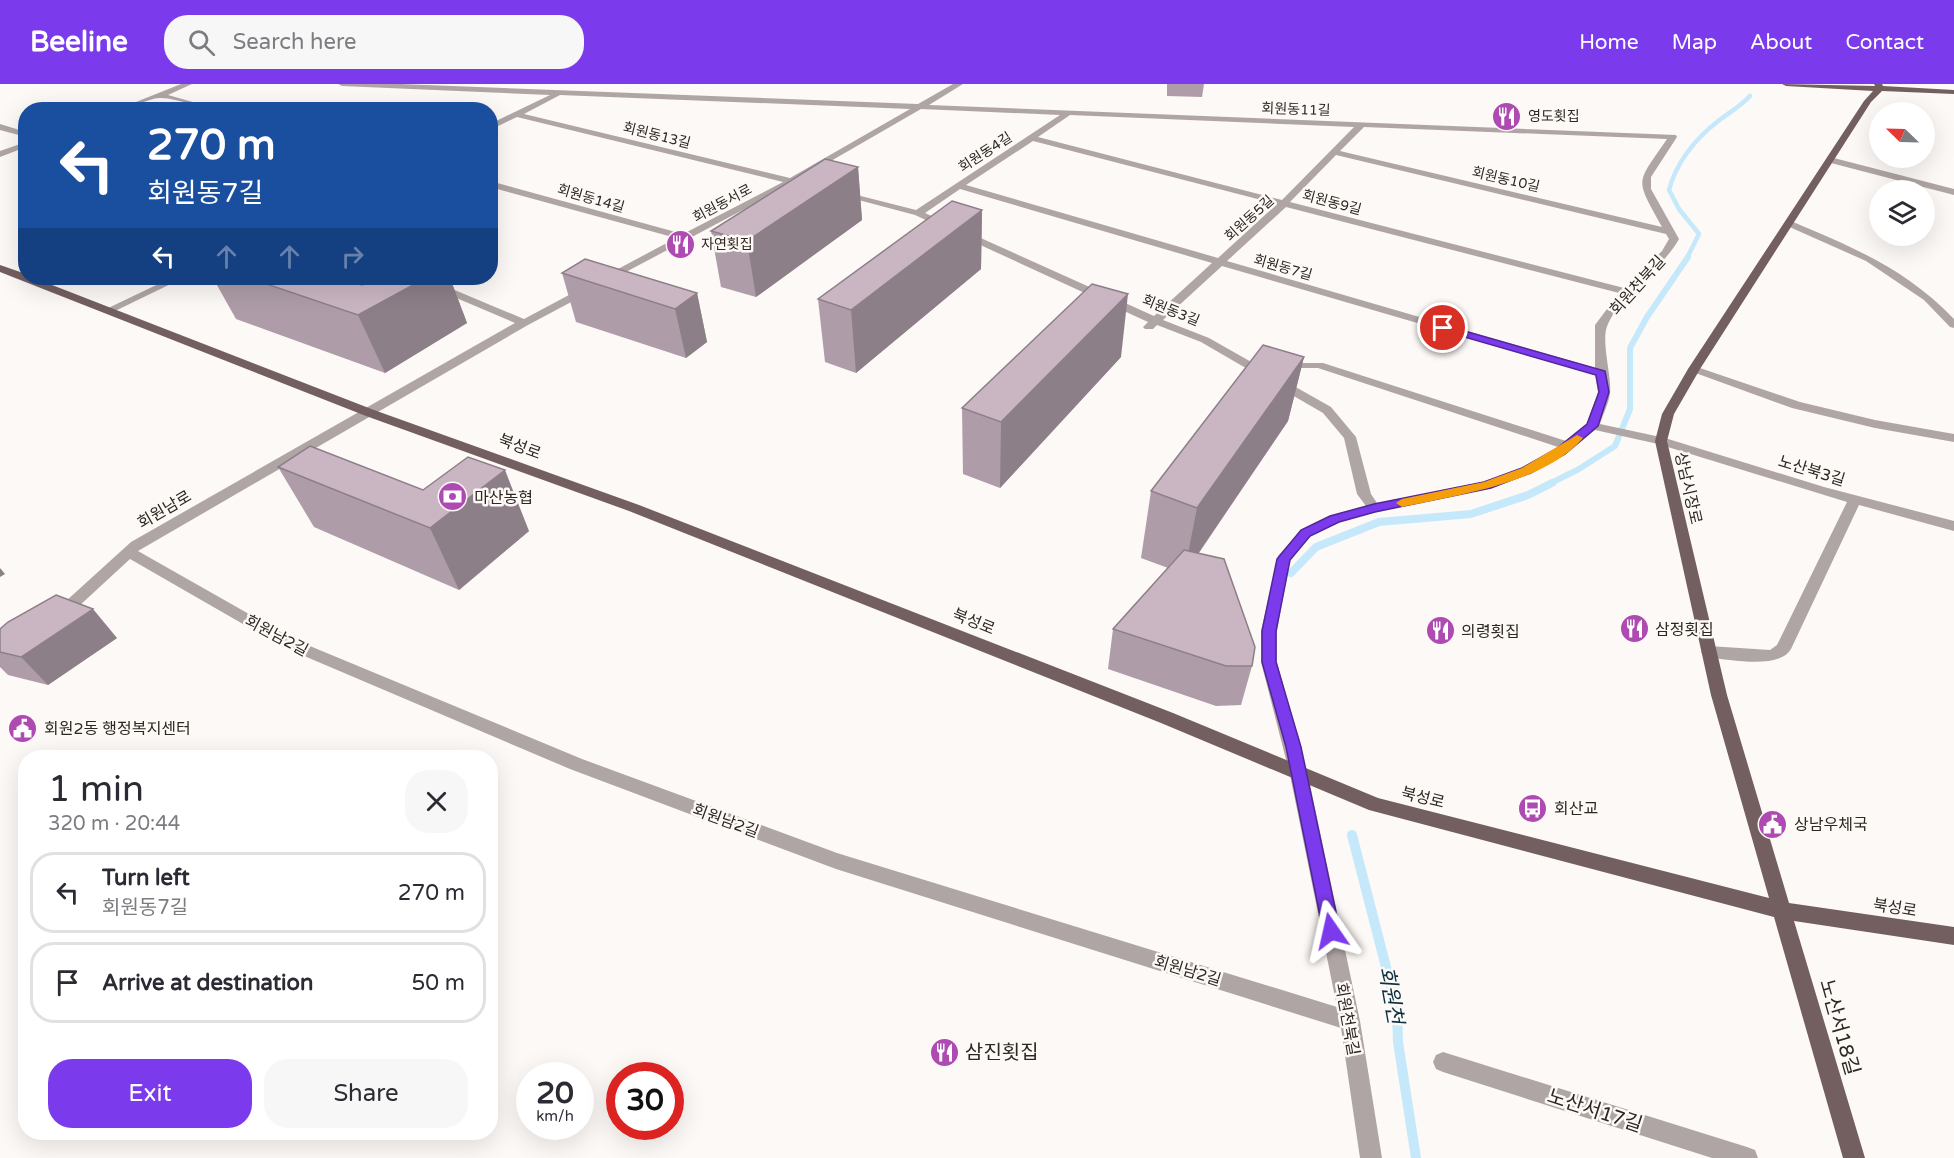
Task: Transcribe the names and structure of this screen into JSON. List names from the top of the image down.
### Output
{
  "streets": {
    "main road": ["북성로", "상남시장로", "노산서18길"],
    "street": [
      "회원동11길",
      "회원동13길",
      "회원동4길",
      "회원동10길",
      "회원동14길",
      "회원동9길",
      "회원동서로",
      "회원동5길",
      "회원동7길",
      "회원천북길",
      "회원동3길",
      "노산북3길",
      "회원남로",
      "회원남2길",
      "노산서17길"
    ]
  },
  "crossings": [
    ["회원동11길", "회원동4길"],
    ["회원동11길", "회원동10길"],
    ["회원동11길", "회원동서로"],
    ["회원동11길", "회원동5길"],
    ["회원동11길", "회원천북길"],
    ["회원동13길", "회원동서로"],
    ["회원동4길", "회원동9길"],
    ["회원동4길", "회원동7길"],
    ["회원동4길", "회원동3길"],
    ["회원동10길", "회원동5길"],
    ["회원동10길", "회원천북길"],
    ["회원동14길", "회원동서로"],
    ["회원동9길", "회원동5길"],
    ["회원동9길", "회원천북길"],
    ["회원동서로", "북성로"],
    ["회원동서로", "회원남로"],
    ["회원동5길", "회원동7길"],
    ["회원동5길", "회원동3길"],
    ["회원동7길", "회원천북길"],
    ["회원천북길", "회원동3길"],
    ["회원천북길", "북성로"],
    ["회원천북길", "노산북3길"],
    ["회원천북길", "회원남2길"],
    ["북성로", "상남시장로"],
    ["북성로", "회원남로"],
    ["북성로", "노산서18길"],
    ["노산북3길", "상남시장로"],
    ["상남시장로", "노산서18길"],
    ["회원남로", "회원남2길"]
  ],
  "water": ["회원천"],
  "places": {
    "restaurant": [
      "영도횟집",
      "자연횟집",
      "삼정횟집",
      "의령횟집",
      "삼진횟집"
    ],
    "bank": ["마산농협"],
    "public building": ["회원2동 행정복지센터", "상남우체국"],
    "bus stop": ["회산교"]
  },
  "north": "top left",
  "page": {
    "header": "Beeline",
    "search": "Search here",
    "nav": [
      "Home",
      "Map",
      "About",
      "Contact"
    ],
    "turn": ["270 m", "회원동7길"],
    "heading": ["1 min", "320 m · 20:44"],
    "list": [
      {
        "name": "Turn left",
        "note": "회원동7길",
        "value": "270 m"
      },
      {
        "name": "Arrive at destination",
        "value": "50 m"
      }
    ],
    "buttons": ["Exit", "Share"],
    "speed": "20 km/h",
    "limit": "30"
  }
}
